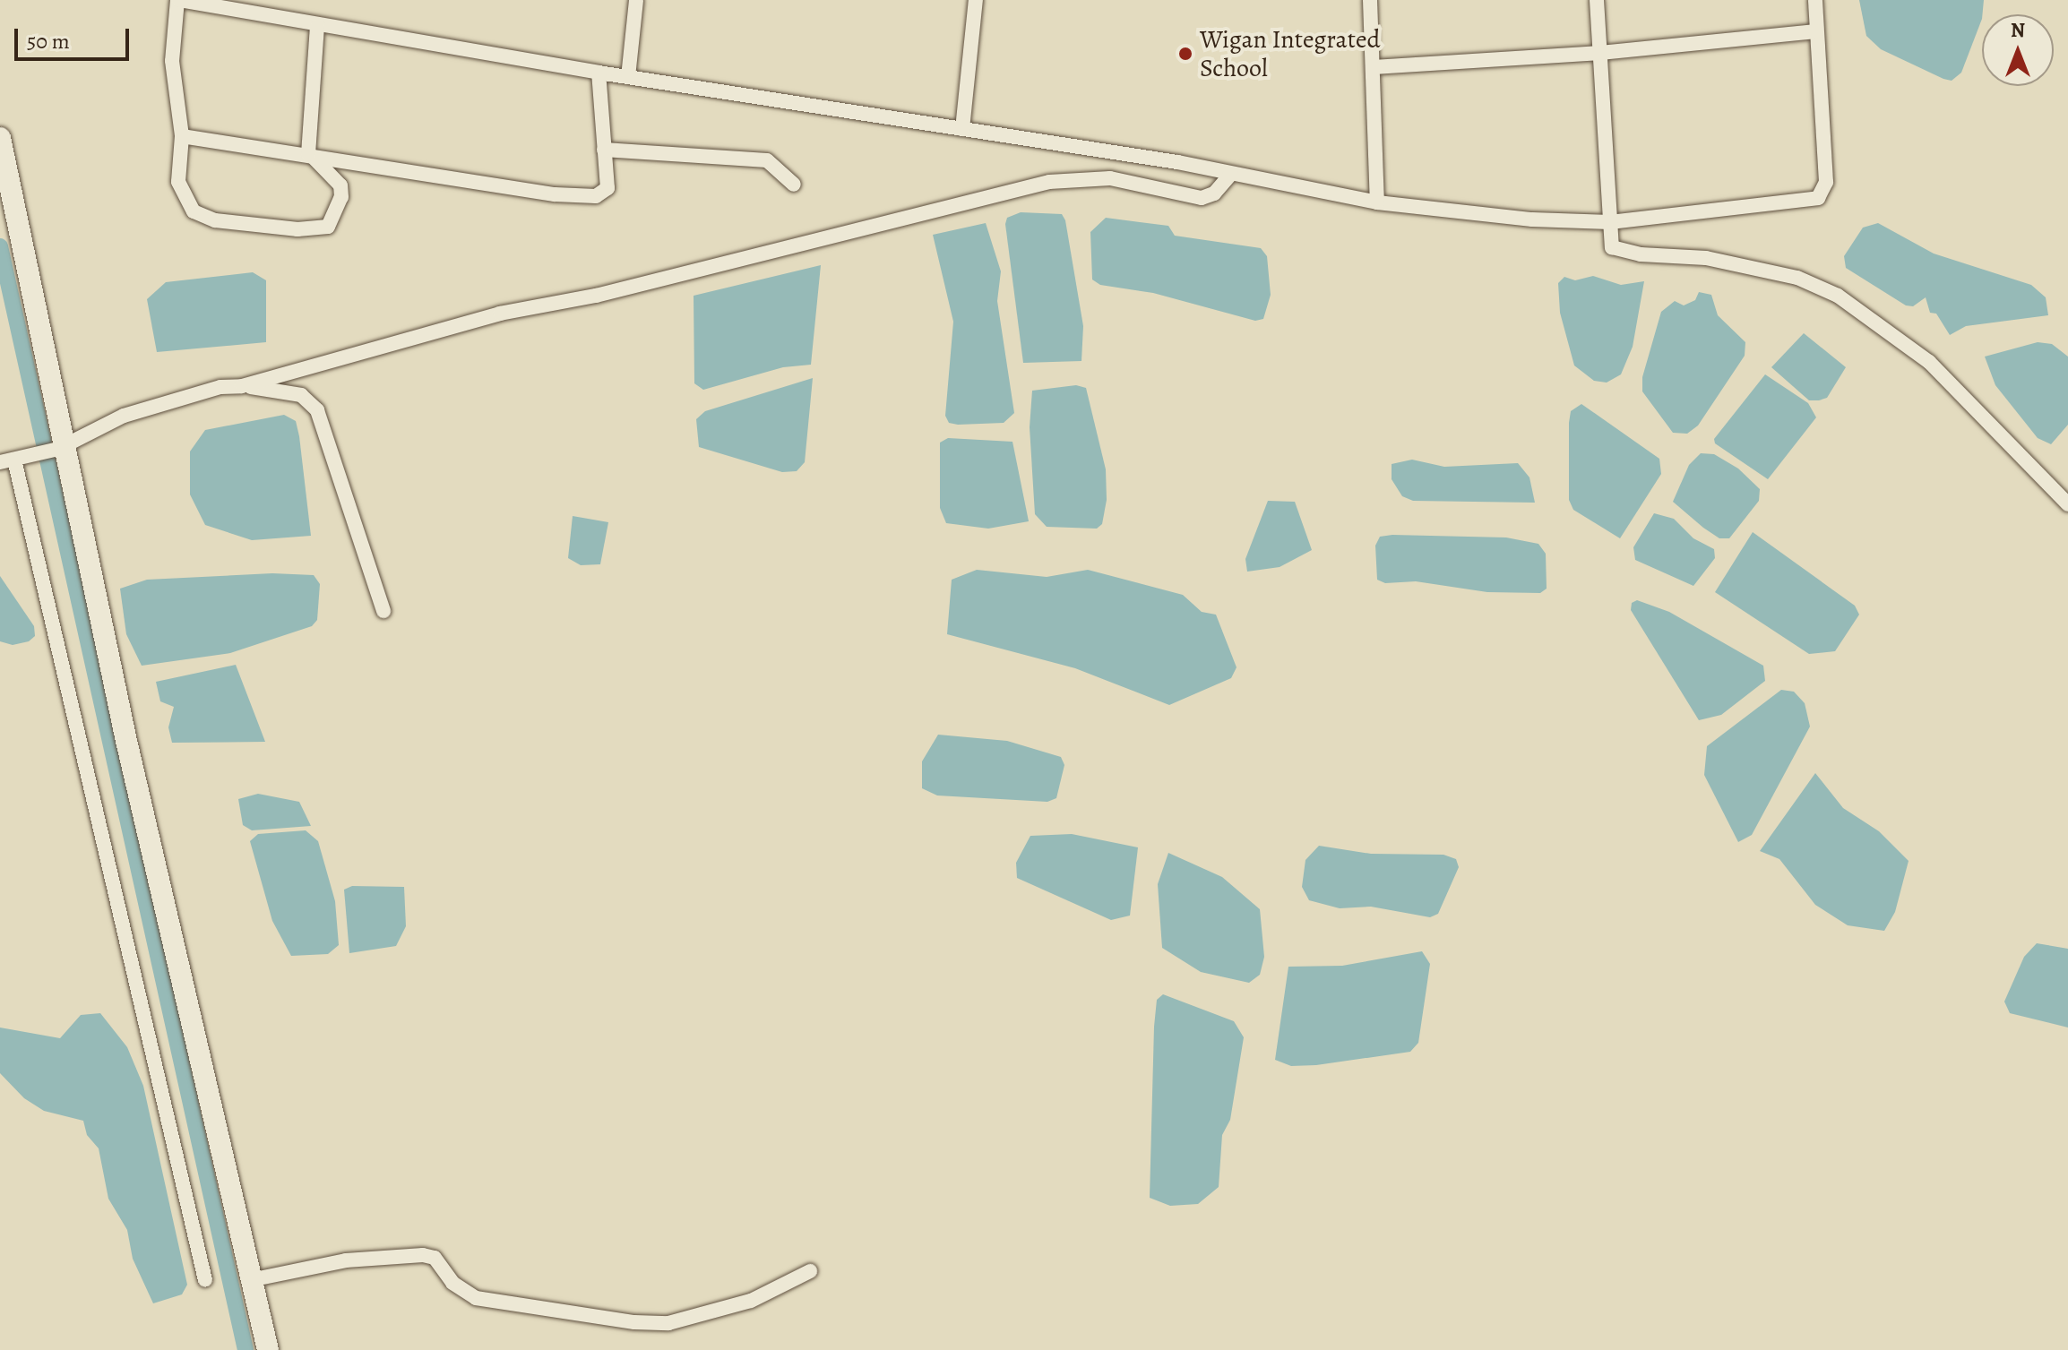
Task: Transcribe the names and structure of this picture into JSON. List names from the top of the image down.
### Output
{
  "places": ["Wigan Integrated School"],
  "scale_bar": "50 m",
  "north": "top"
}
